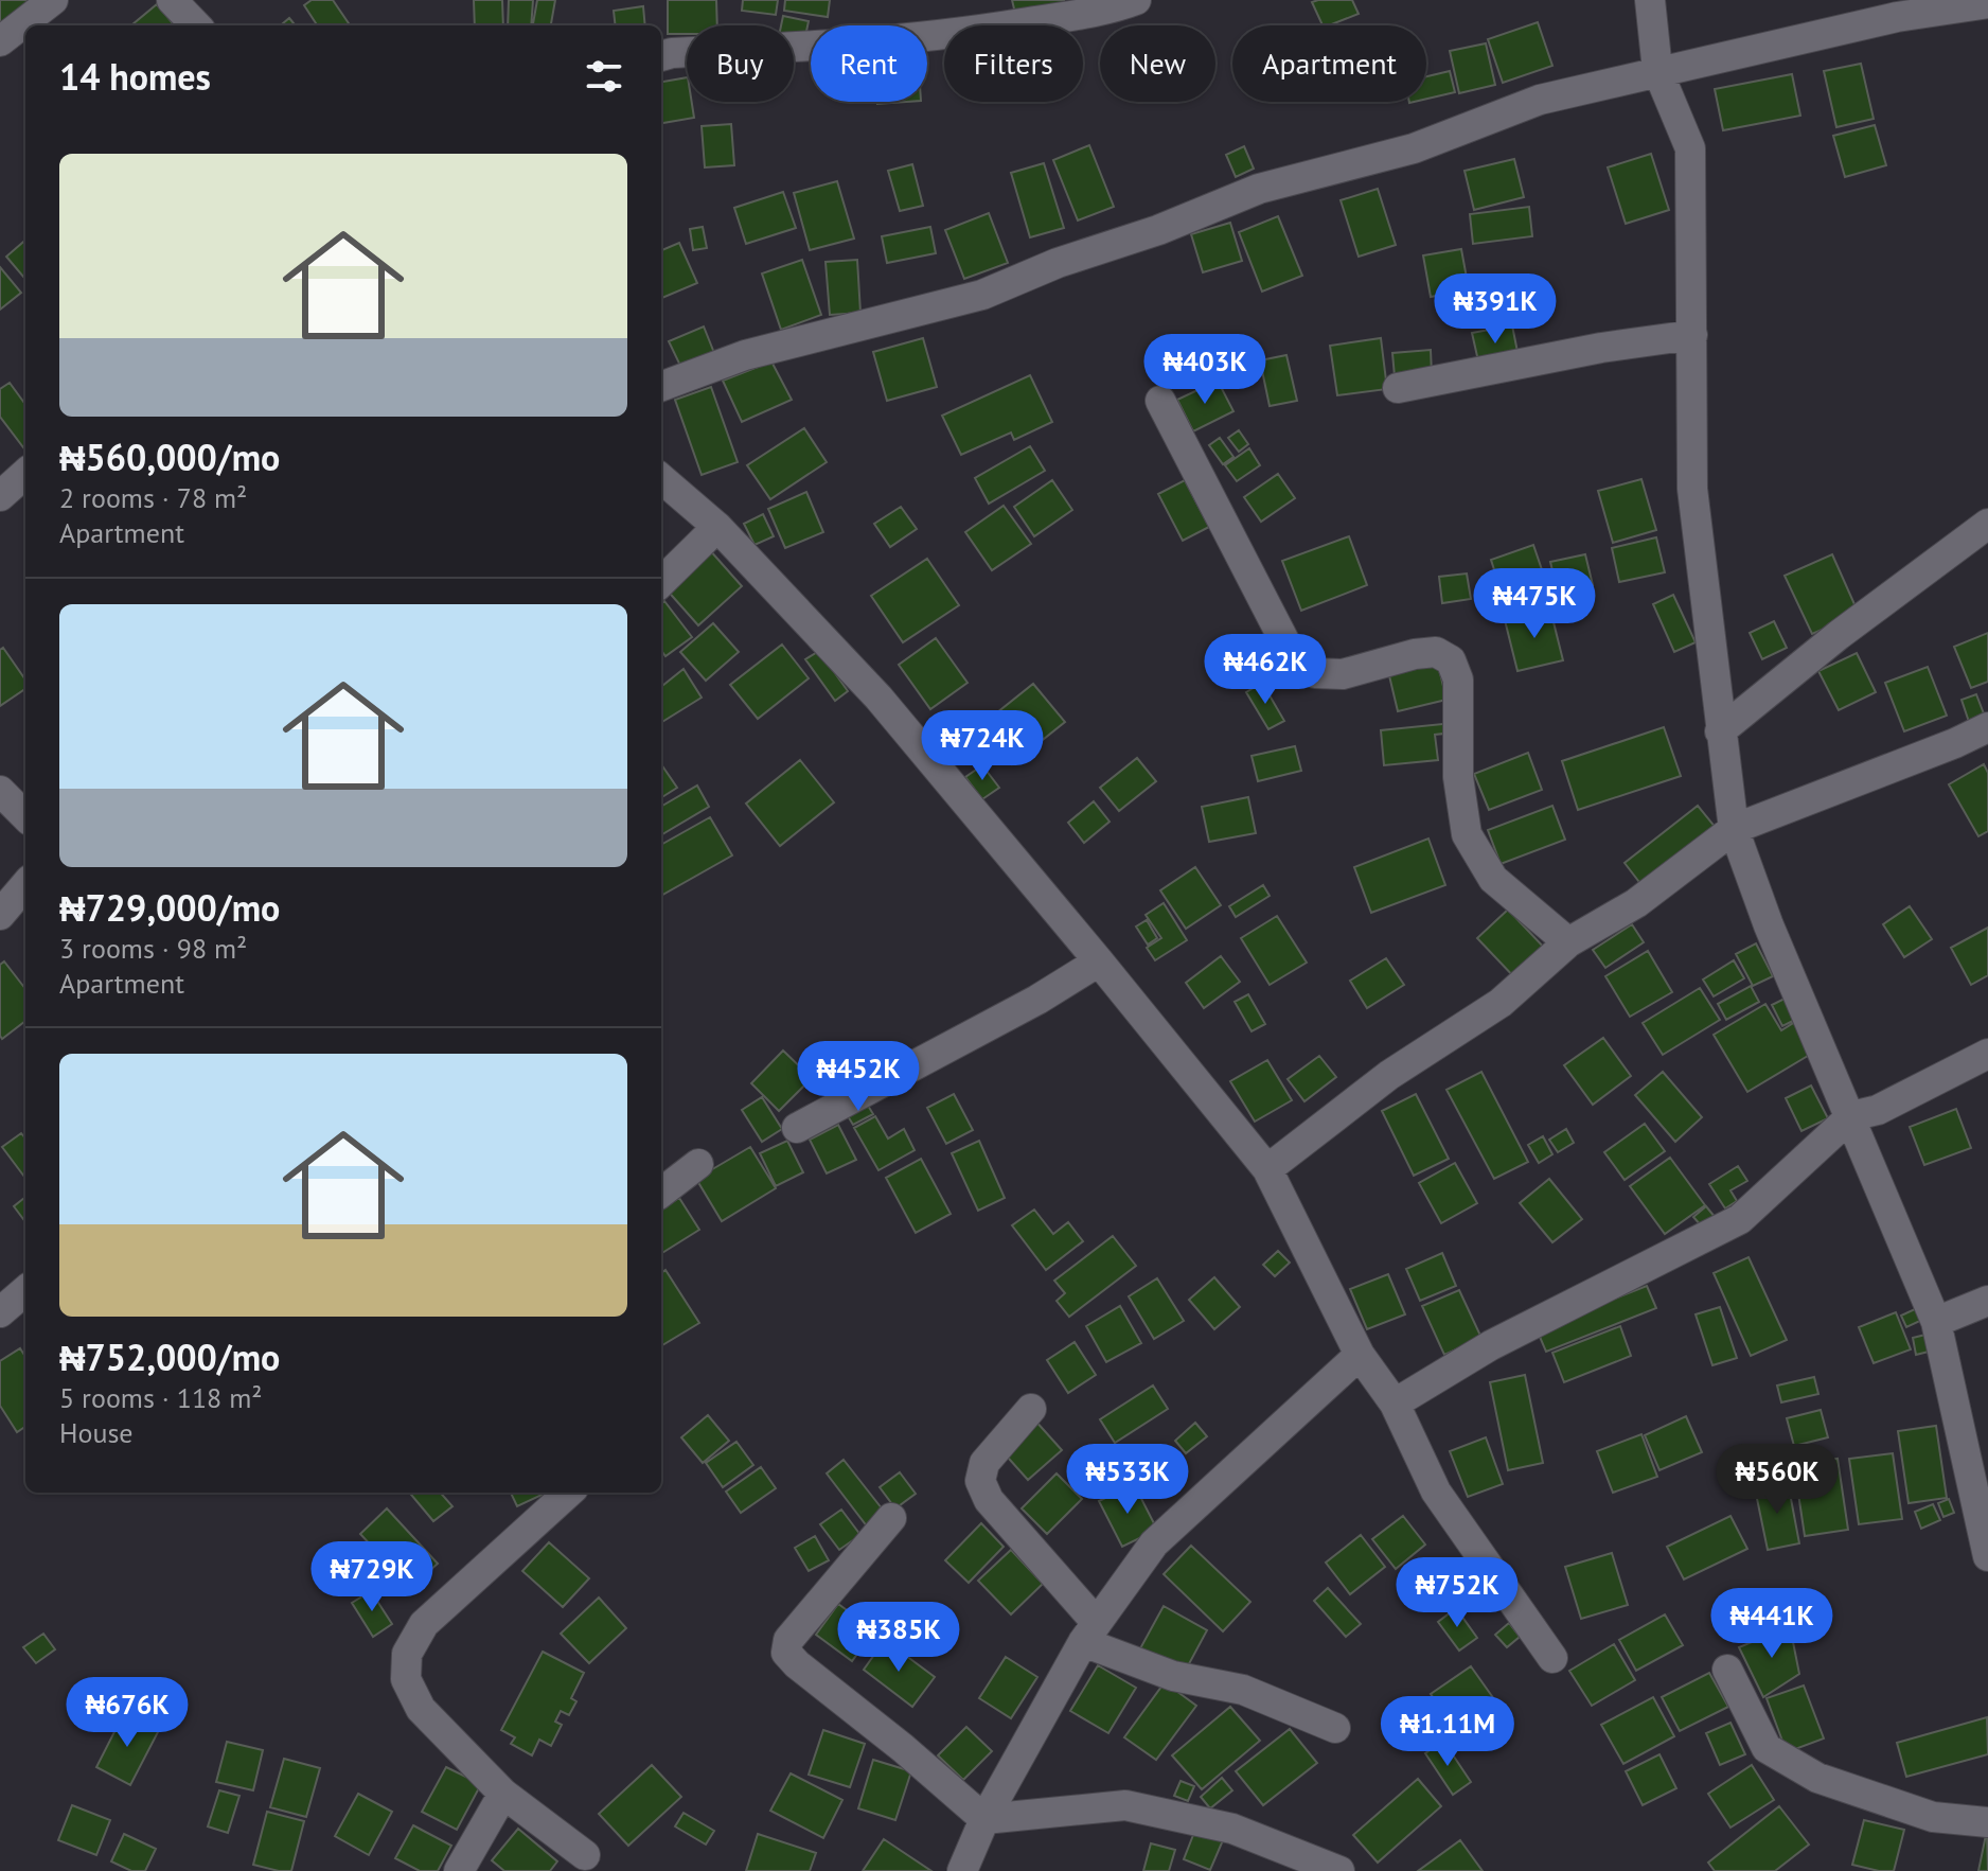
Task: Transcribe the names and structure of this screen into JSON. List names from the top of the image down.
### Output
{
  "page": {
    "chip": [
      "Buy",
      "Rent",
      "Filters",
      "New",
      "Apartment"
    ],
    "heading": "14 homes",
    "list": [
      {
        "name": "₦560,000/mo",
        "note": "2 rooms · 78 m² · Apartment"
      },
      {
        "name": "₦729,000/mo",
        "note": "3 rooms · 98 m² · Apartment"
      },
      {
        "name": "₦752,000/mo",
        "note": "5 rooms · 118 m² · House"
      }
    ],
    "price": [
      "₦391K",
      "₦403K",
      "₦475K",
      "₦462K",
      "₦724K",
      "₦452K",
      "₦533K",
      "₦560K",
      "₦729K",
      "₦752K",
      "₦441K",
      "₦385K",
      "₦676K",
      "₦1.11M"
    ]
  }
}
